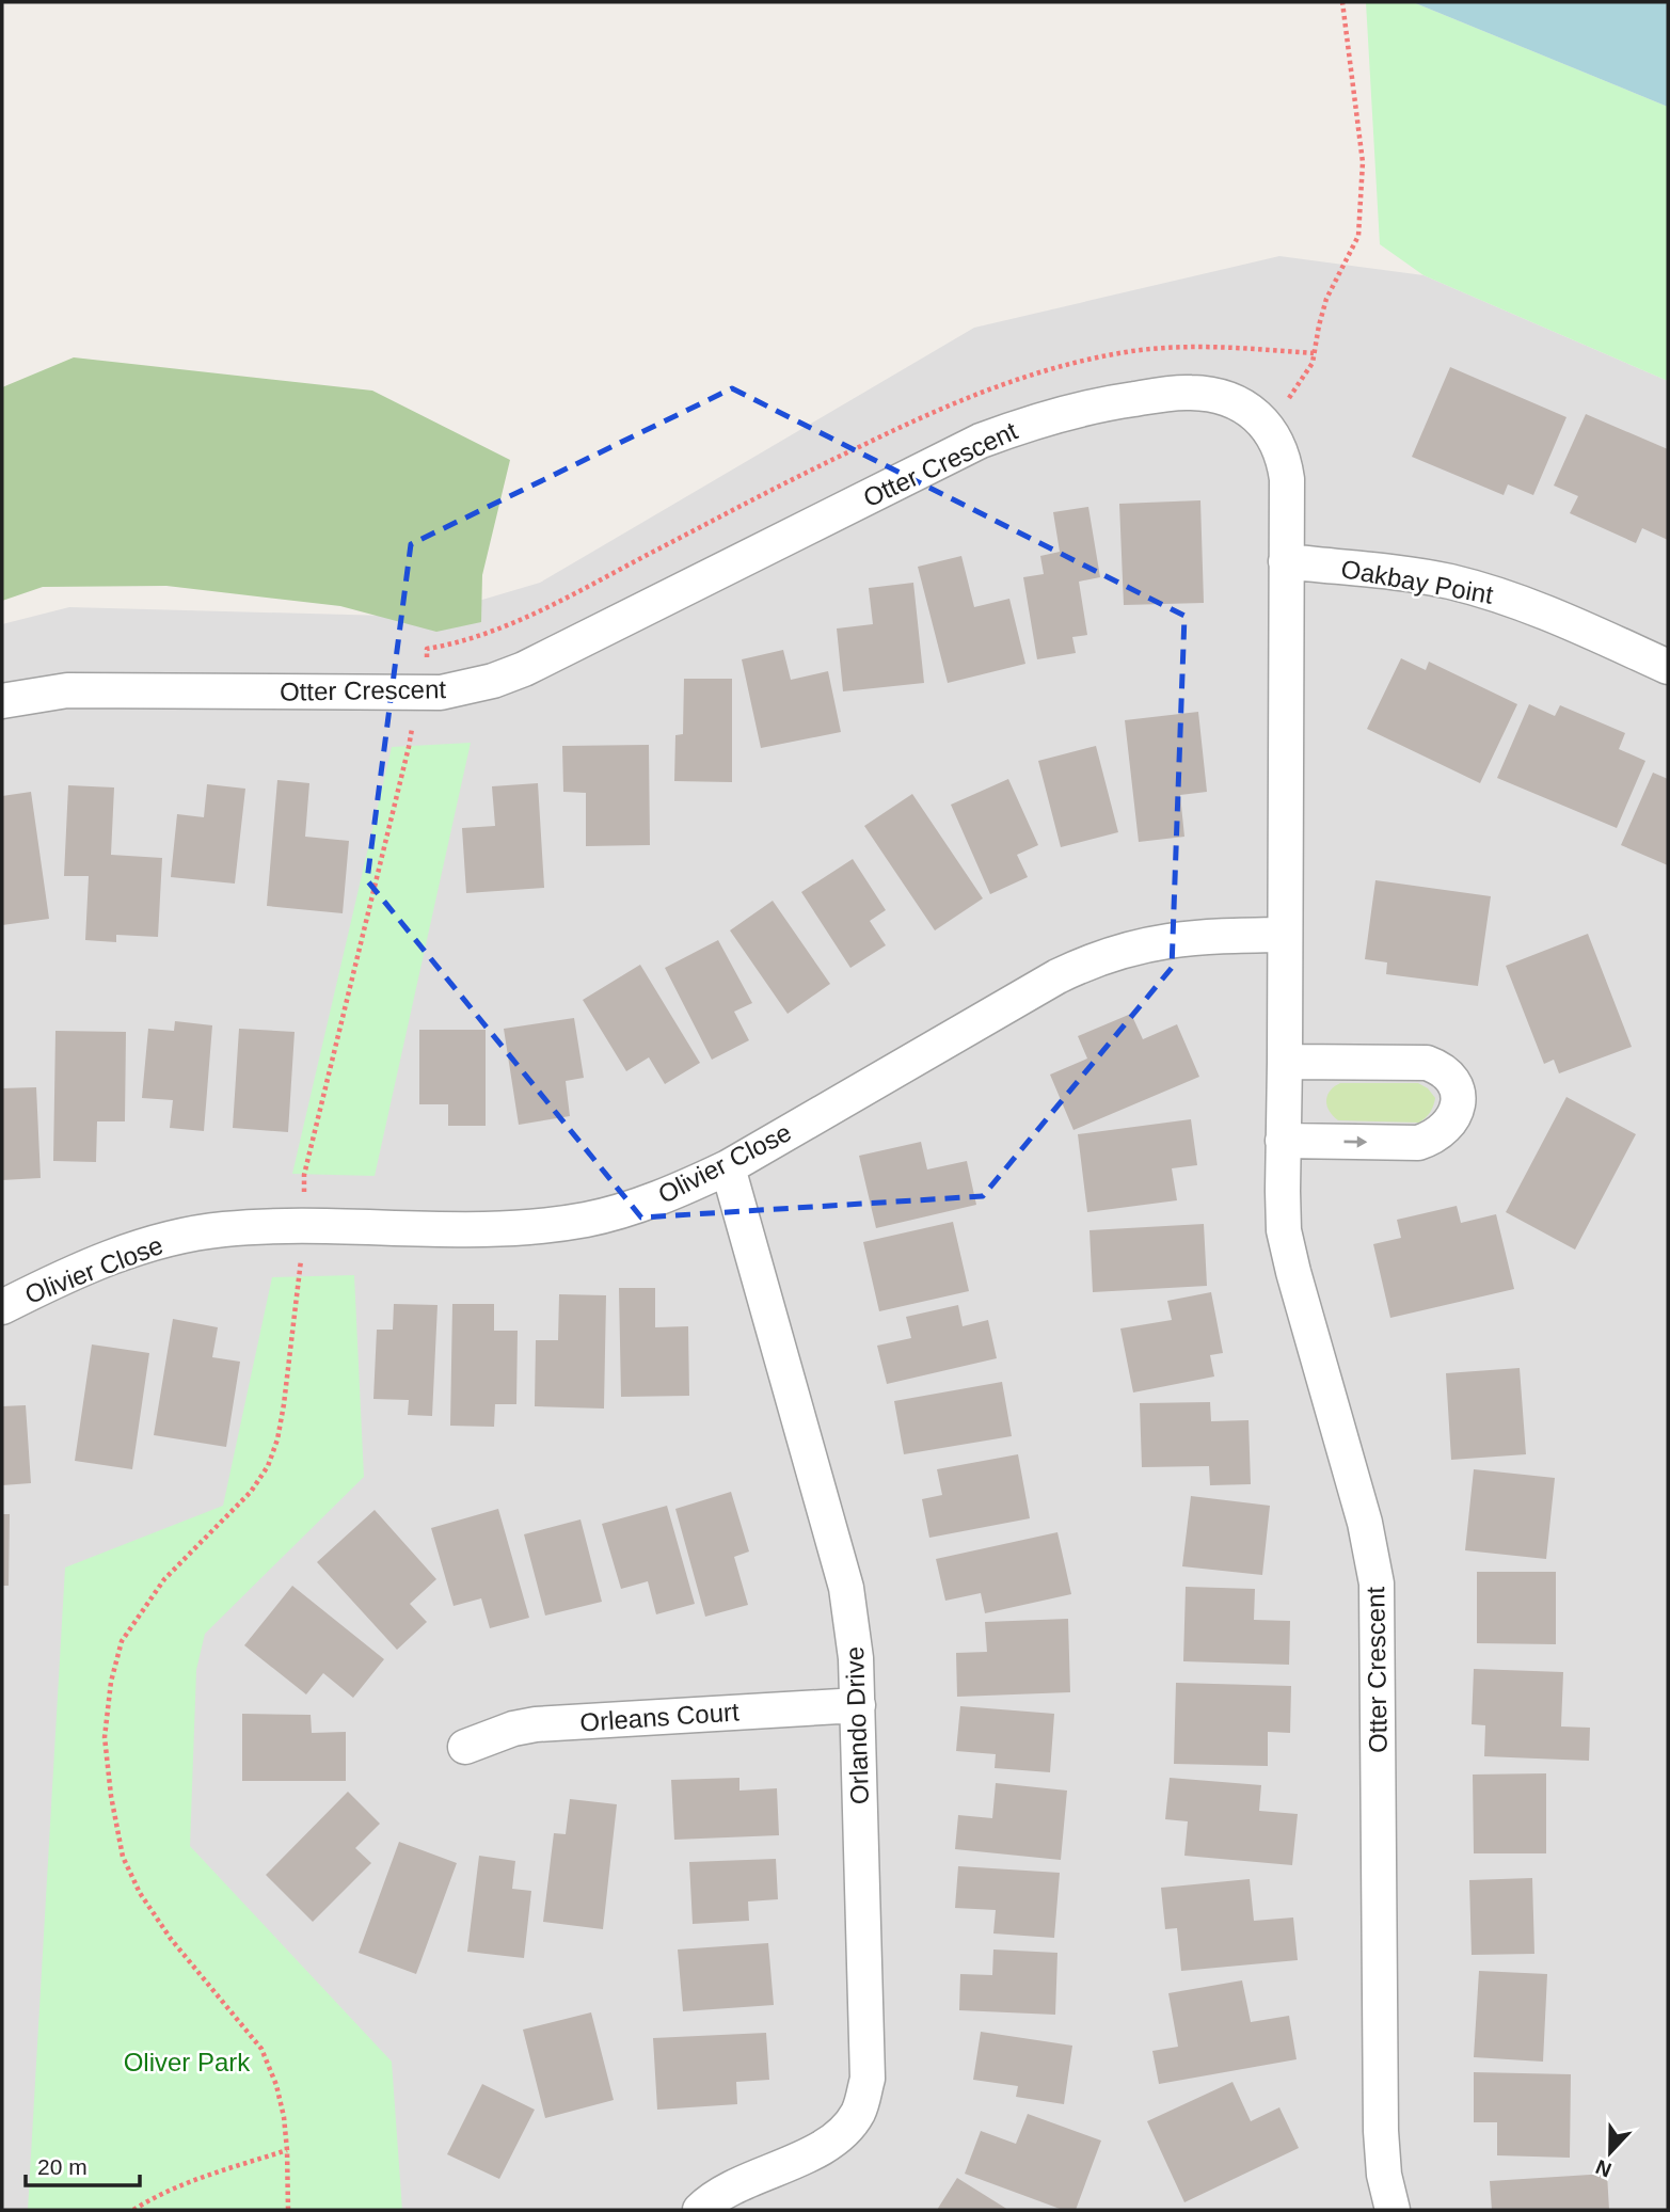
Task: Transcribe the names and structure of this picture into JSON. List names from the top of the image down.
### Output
{
  "streets": {
    "street": [
      "Otter Crescent",
      "Oakbay Point",
      "Olivier Close",
      "Orleans Court",
      "Orlando Drive"
    ]
  },
  "crossings": [
    ["Otter Crescent", "Oakbay Point"],
    ["Otter Crescent", "Olivier Close"],
    ["Olivier Close", "Orlando Drive"],
    ["Orleans Court", "Orlando Drive"]
  ],
  "parks": ["Oliver Park"],
  "scale_bar": "20 m",
  "north": "bottom"
}
